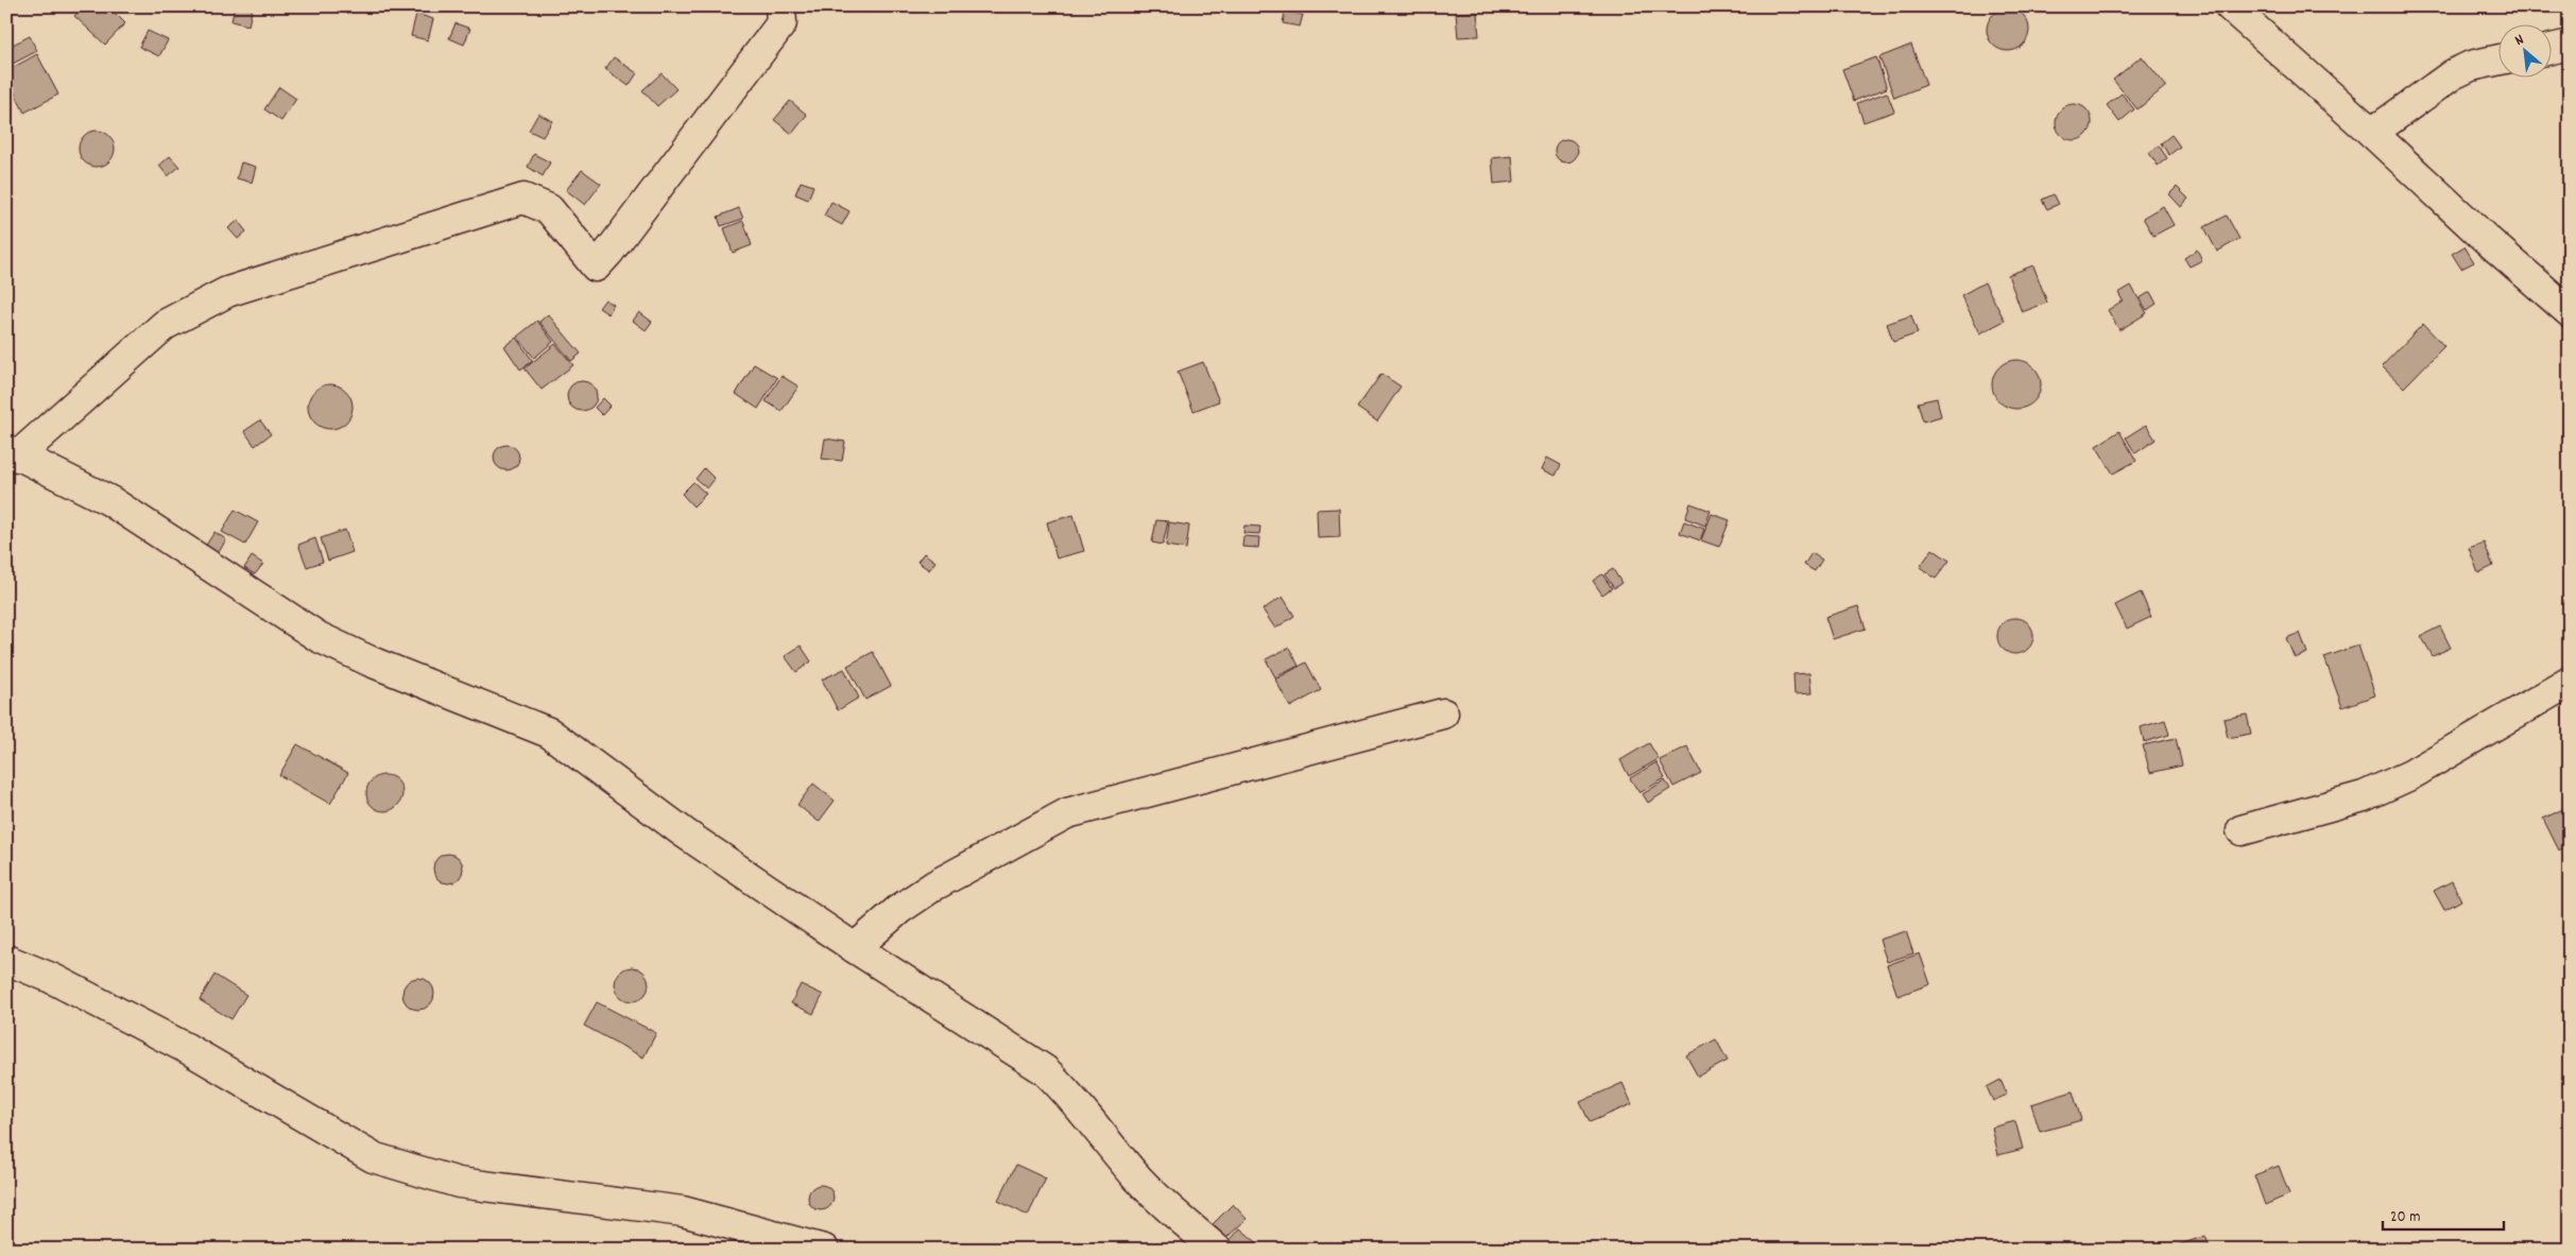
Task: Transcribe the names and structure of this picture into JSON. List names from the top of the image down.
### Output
{
  "scale_bar": "20 m",
  "north": "top left"
}
